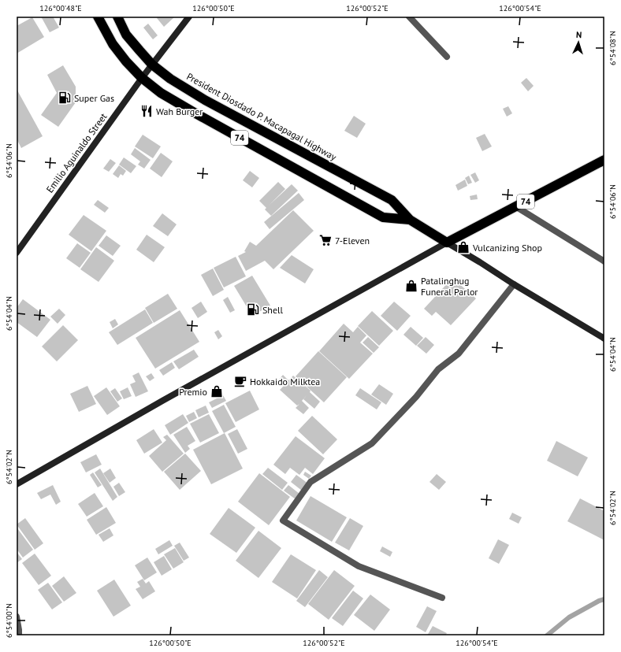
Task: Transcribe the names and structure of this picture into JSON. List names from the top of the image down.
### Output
{
  "streets": {
    "highway": ["President Diosdado P. Macapagal Highway", "74"],
    "street": ["Emilio Aguinaldo Street"]
  },
  "crossings": [
    ["President Diosdado P. Macapagal Highway", "74"],
    ["President Diosdado P. Macapagal Highway", "Emilio Aguinaldo Street"]
  ],
  "places": {
    "fuel station": ["Super Gas", "Shell"],
    "restaurant": ["Wah Burger"],
    "supermarket": ["7-Eleven"],
    "shop": ["Vulcanizing Shop", "Patalinghug Funeral Parlor", "Premio"],
    "cafe": ["Hokkaido Milktea"]
  },
  "north": "top",
  "coordinates": [
    "126°00'48\"E",
    "126°00'50\"E",
    "126°00'52\"E",
    "126°00'54\"E",
    "6°54'08\"N",
    "6°54'06\"N",
    "6°54'04\"N",
    "6°54'02\"N",
    "6°54'00\"N"
  ]
}
